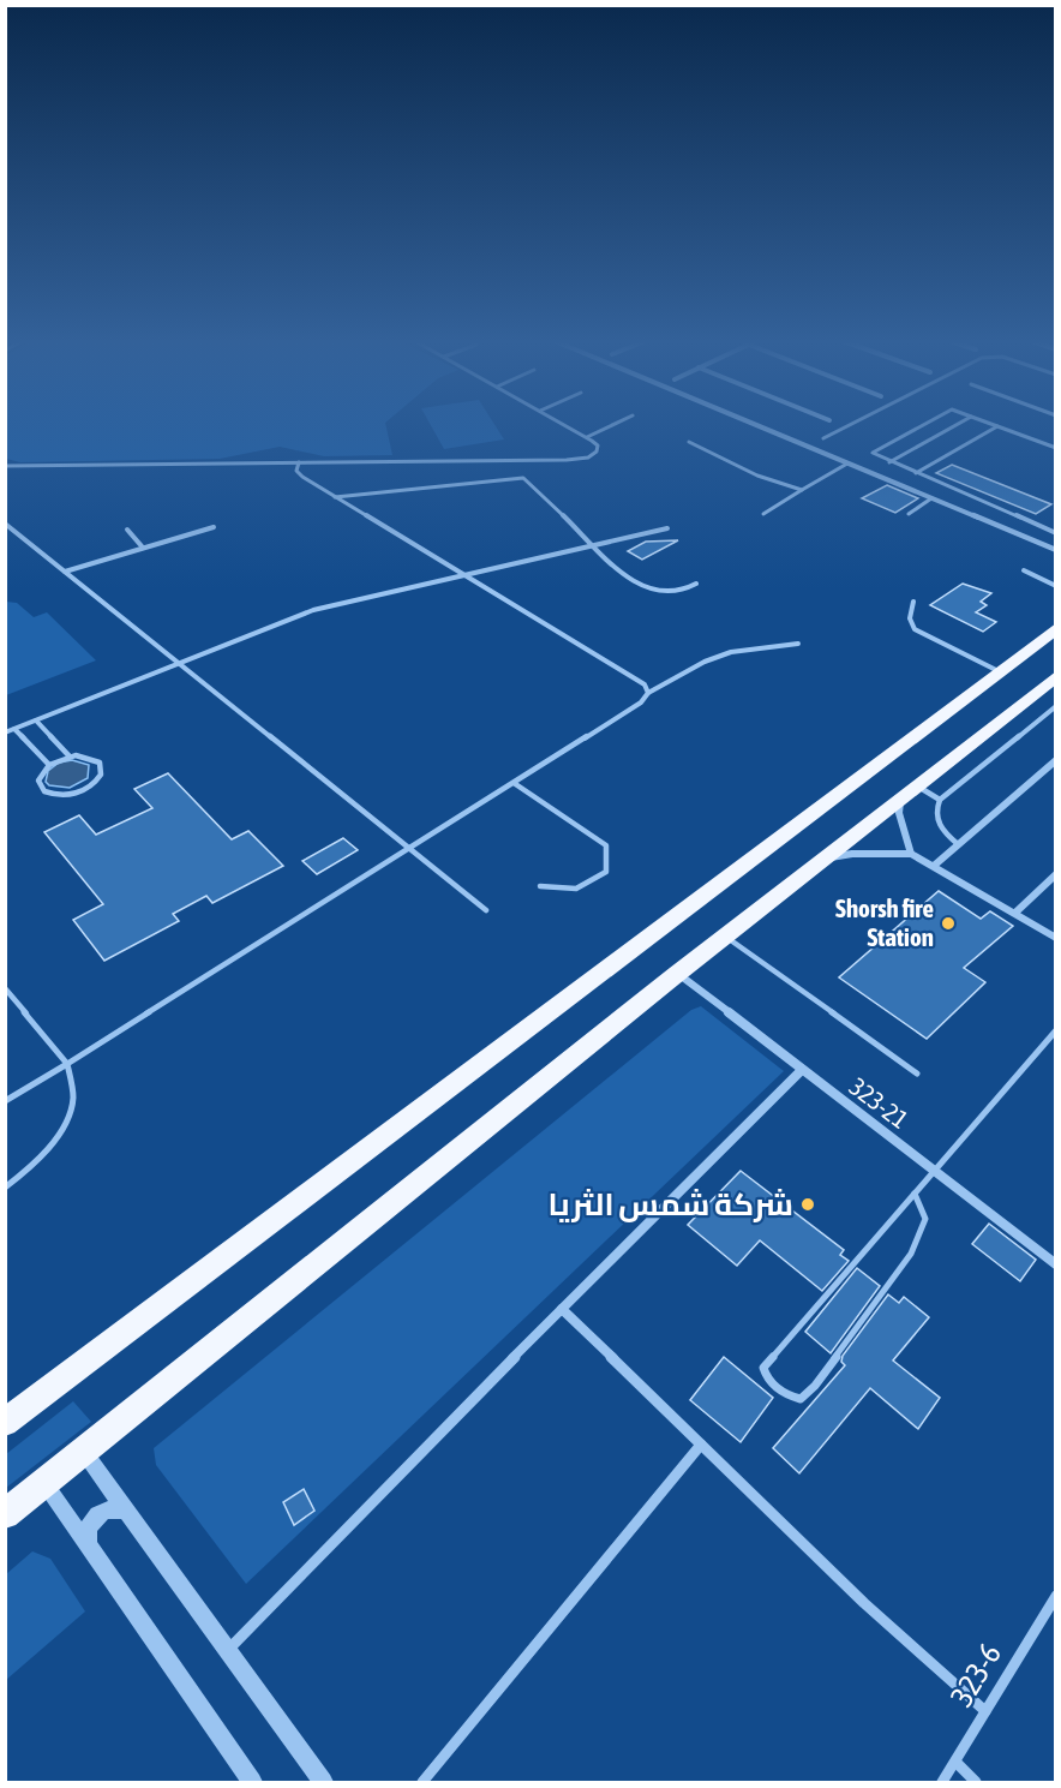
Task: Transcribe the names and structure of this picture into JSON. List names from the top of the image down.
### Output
{
  "streets": {
    "street": ["323-21", "323-6"]
  },
  "places": ["Shorsh fire Station", "شركة شمس الثريا"]
}
